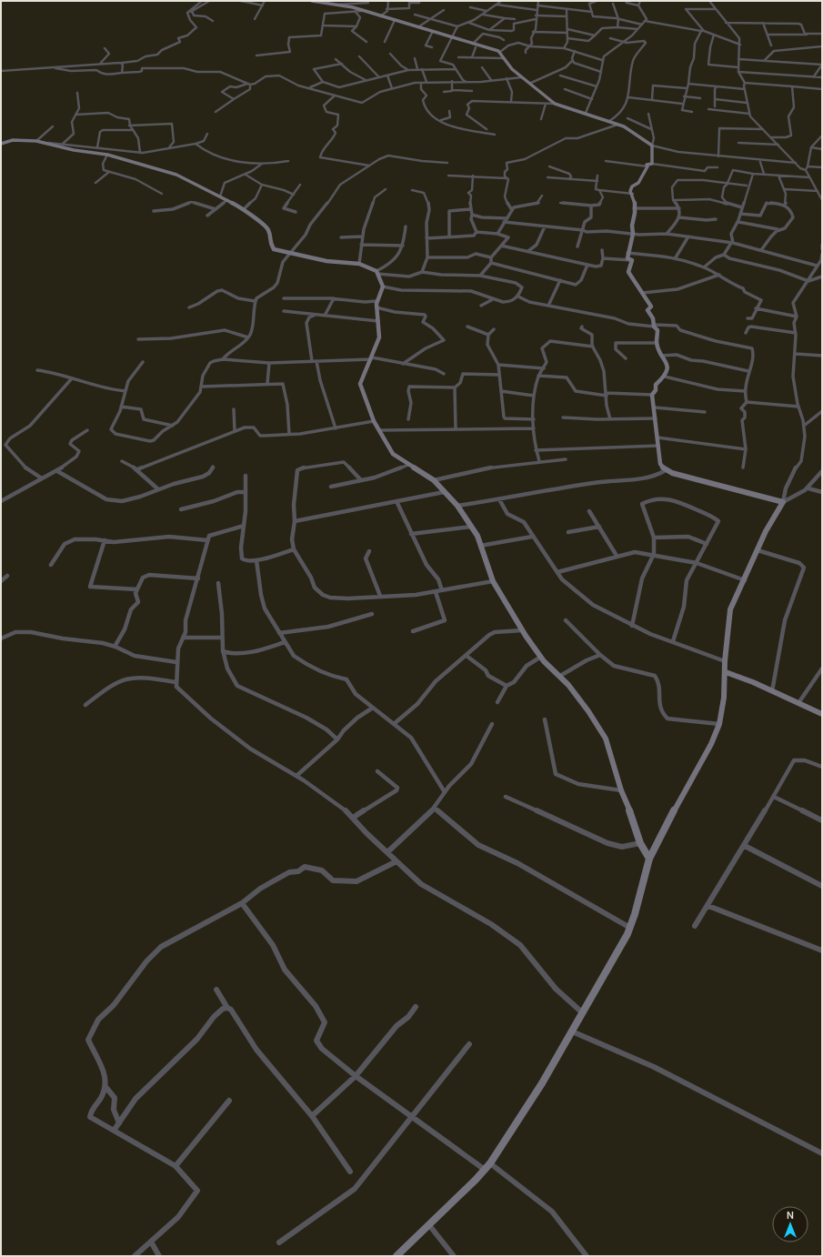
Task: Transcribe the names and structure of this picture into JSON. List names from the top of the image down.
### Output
{
  "north": "top"
}
